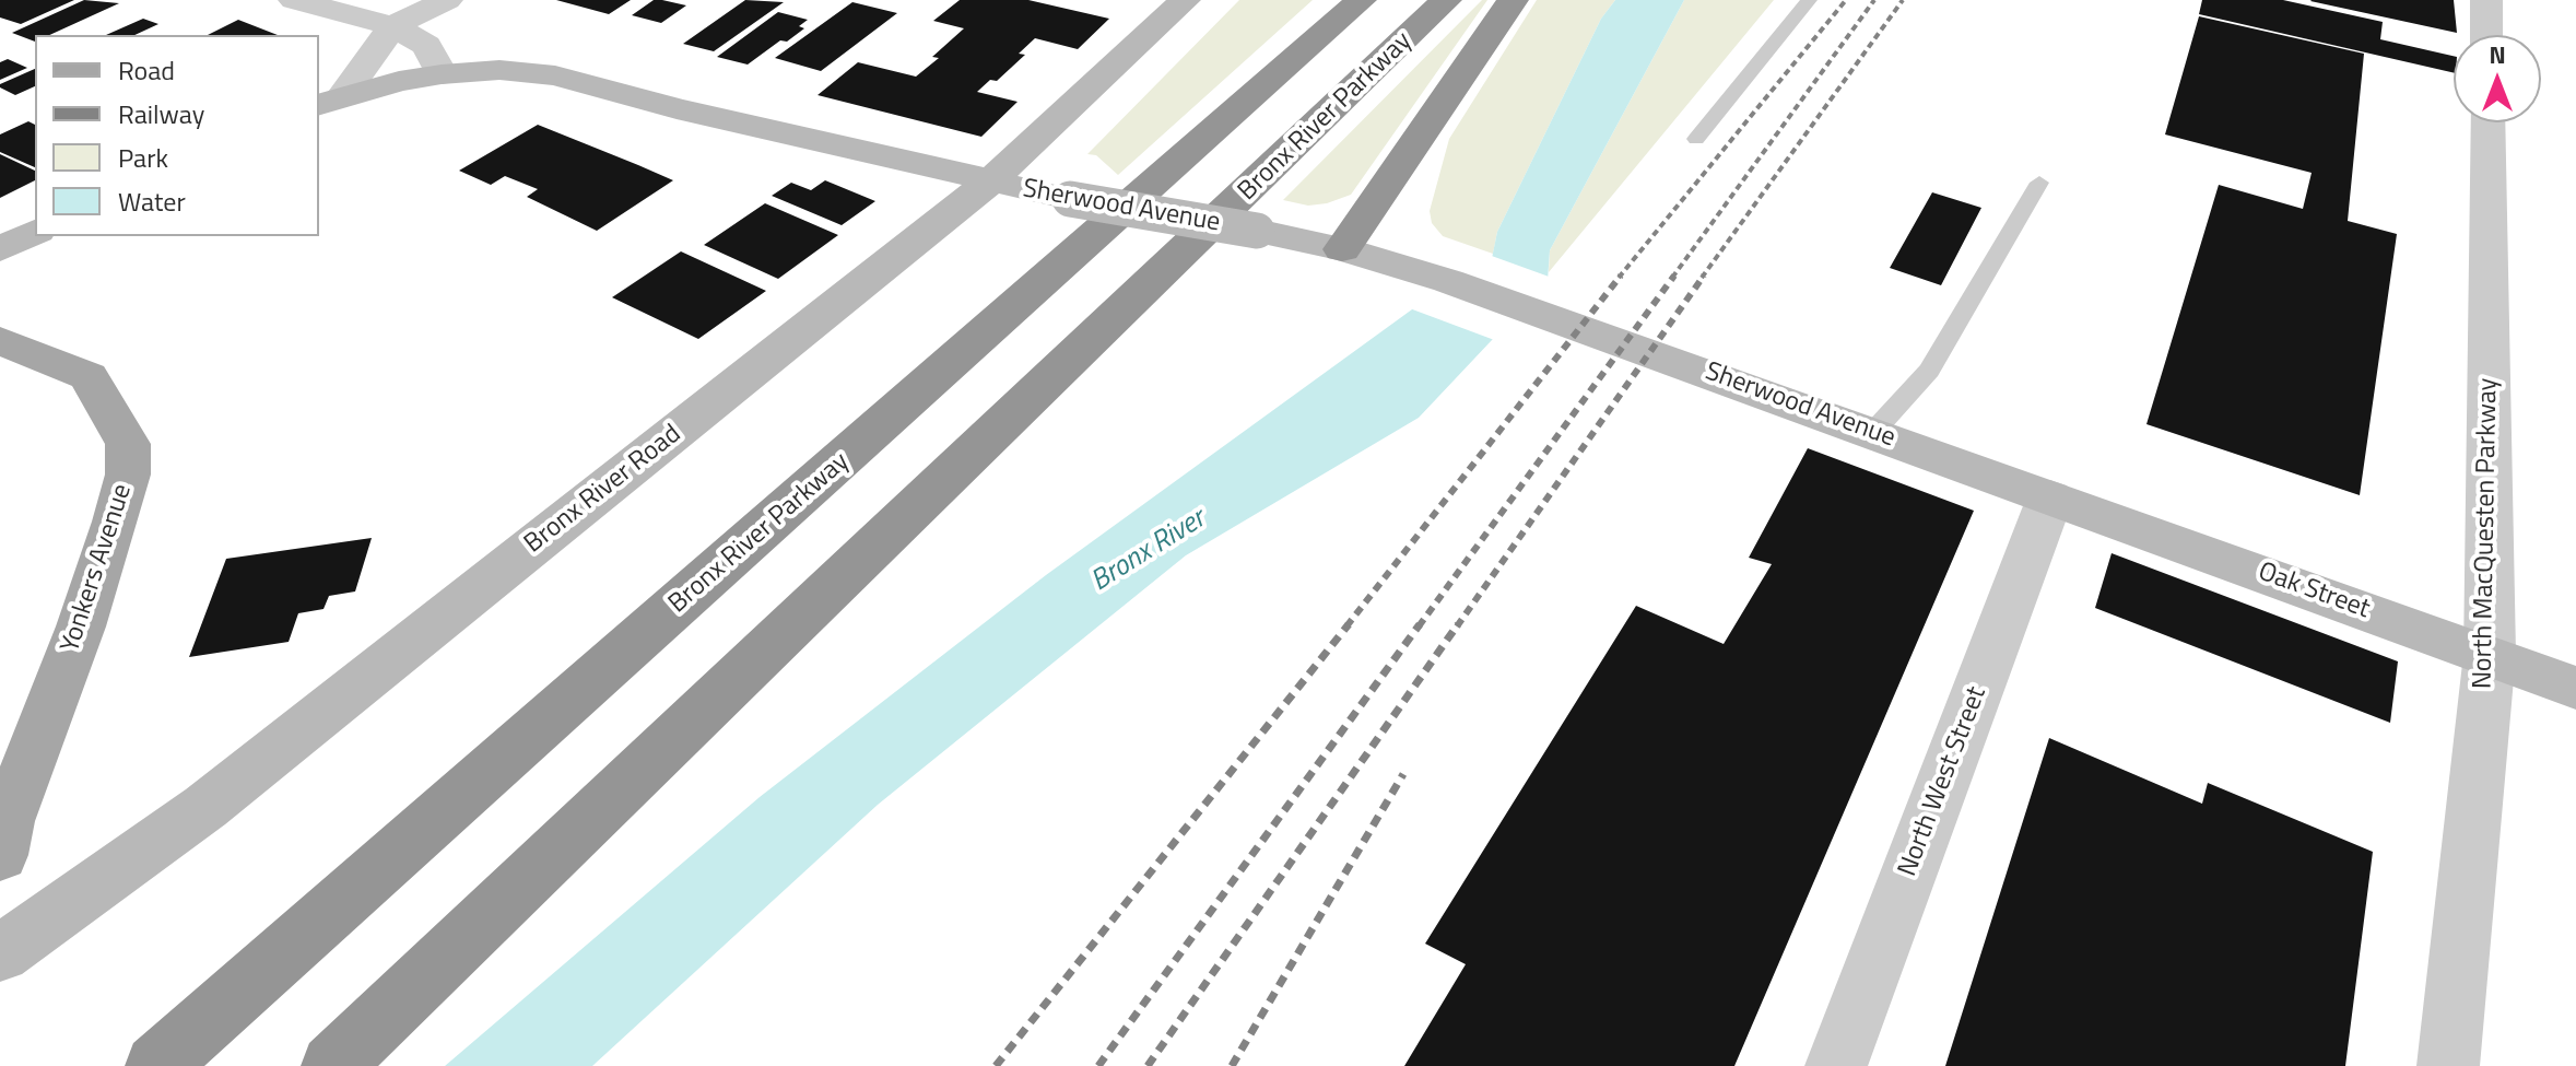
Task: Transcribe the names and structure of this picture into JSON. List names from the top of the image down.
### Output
{
  "streets": {
    "highway": ["Bronx River Parkway"],
    "main road": ["Yonkers Avenue"],
    "street": [
      "Sherwood Avenue",
      "Bronx River Road",
      "North MacQuesten Parkway",
      "Oak Street",
      "North West Street"
    ]
  },
  "crossings": [
    ["Sherwood Avenue", "Bronx River Road"],
    ["Sherwood Avenue", "Oak Street"],
    ["Sherwood Avenue", "North West Street"],
    ["North MacQuesten Parkway", "Oak Street"],
    ["Oak Street", "North West Street"]
  ],
  "water": ["Bronx River"],
  "legend": [
    "Road",
    "Railway",
    "Park",
    "Water"
  ],
  "north": "top"
}
